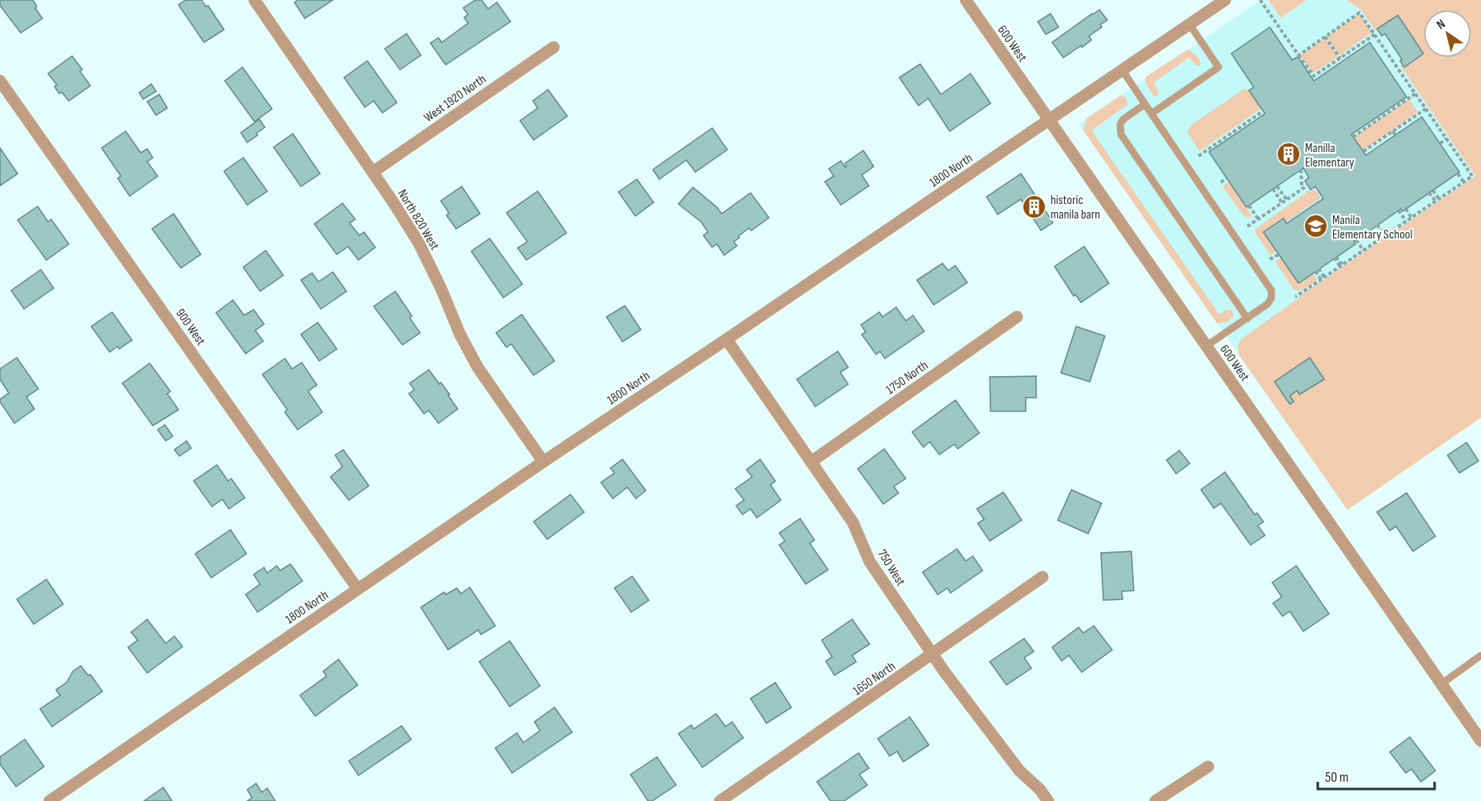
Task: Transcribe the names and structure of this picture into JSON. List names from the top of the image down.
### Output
{
  "streets": {
    "street": [
      "600 West",
      "West 1920 North",
      "1800 North",
      "North 820 West",
      "900 West",
      "1750 North",
      "750 West",
      "1650 North"
    ]
  },
  "crossings": [
    ["600 West", "1800 North"],
    ["West 1920 North", "North 820 West"],
    ["1800 North", "North 820 West"],
    ["1800 North", "900 West"],
    ["1800 North", "750 West"],
    ["1750 North", "750 West"],
    ["750 West", "1650 North"]
  ],
  "places": {
    "building": ["Manilla Elementary", "historic manila barn"],
    "school or university": ["Manila Elementary School"]
  },
  "scale_bar": "50 m",
  "north": "top left"
}
